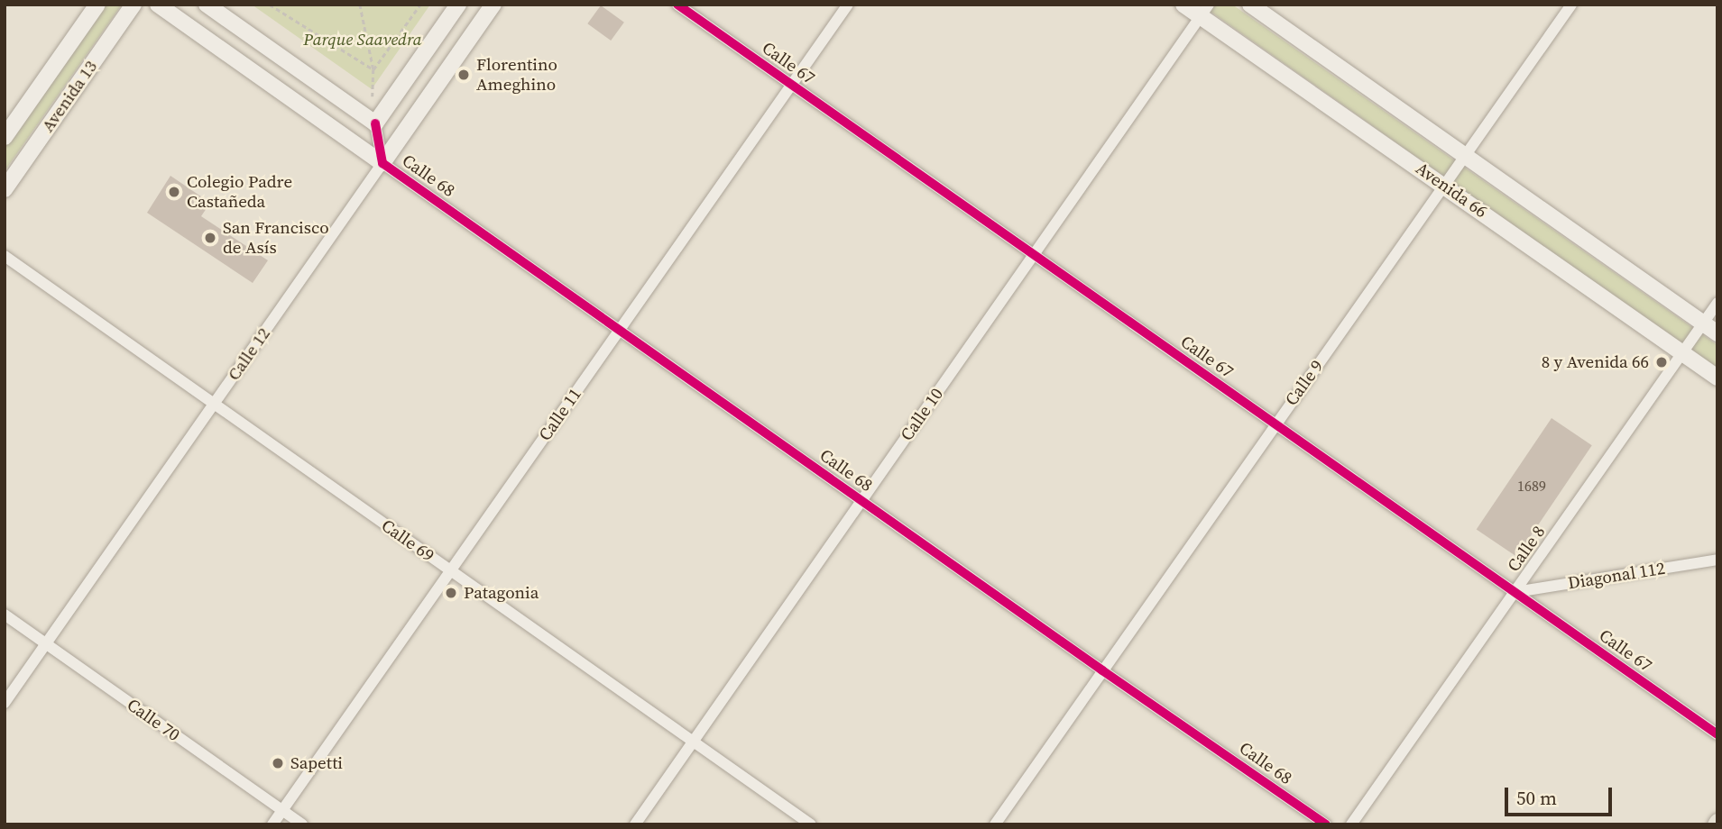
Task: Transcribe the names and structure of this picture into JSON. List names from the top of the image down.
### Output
{
  "streets": {
    "main road": [
      "Avenida 13",
      "Calle 68",
      "Avenida 66",
      "Calle 12"
    ],
    "street": [
      "Calle 67",
      "Calle 9",
      "Calle 11",
      "Calle 10",
      "Calle 69",
      "Calle 8",
      "Diagonal 112",
      "Calle 70"
    ]
  },
  "crossings": [
    ["Calle 67", "Calle 9"],
    ["Calle 67", "Calle 11"],
    ["Calle 67", "Calle 10"],
    ["Calle 67", "Calle 8"],
    ["Calle 67", "Diagonal 112"],
    ["Calle 68", "Calle 12"],
    ["Calle 68", "Calle 9"],
    ["Calle 68", "Calle 11"],
    ["Calle 68", "Calle 10"],
    ["Avenida 66", "Calle 9"],
    ["Avenida 66", "Calle 10"],
    ["Avenida 66", "Calle 8"],
    ["Calle 12", "Calle 69"],
    ["Calle 12", "Calle 70"],
    ["Calle 11", "Calle 69"],
    ["Calle 11", "Calle 70"],
    ["Calle 10", "Calle 69"],
    ["Calle 8", "Diagonal 112"]
  ],
  "parks": ["Parque Saavedra"],
  "places": [
    "Florentino Ameghino",
    "Colegio Padre Castañeda",
    "San Francisco de Asís",
    "8 y Avenida 66",
    "Patagonia",
    "Sapetti"
  ],
  "house_numbers": ["1689"],
  "scale_bar": "50 m"
}
